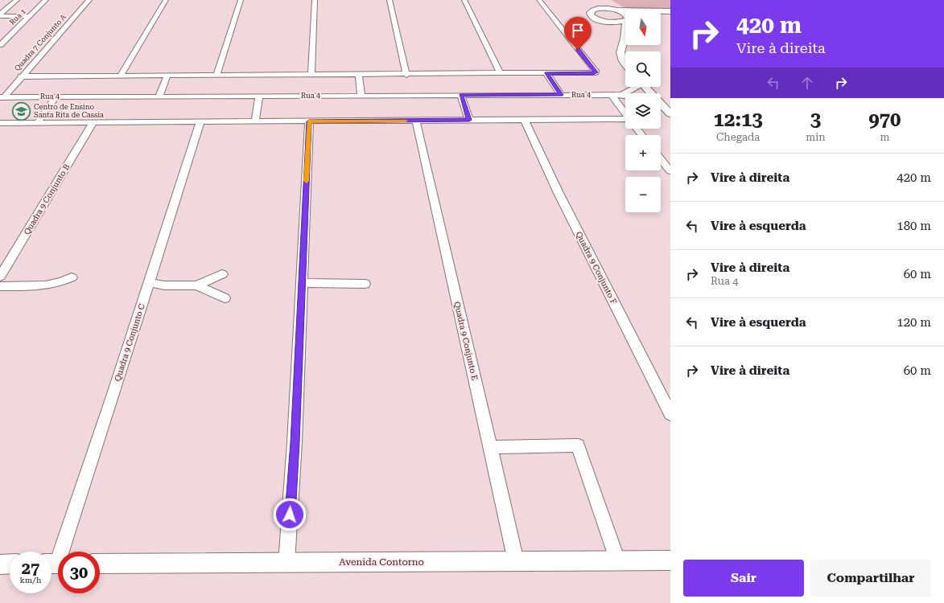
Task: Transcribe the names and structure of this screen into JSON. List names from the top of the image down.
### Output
{
  "streets": {
    "main road": ["Avenida Contorno"],
    "street": [
      "Rua 1",
      "Quadra 7 Conjunto A",
      "Rua 4",
      "Quadra 9 Conjunto B",
      "Quadra 9 Conjunto F",
      "Quadra 9 Conjunto E",
      "Quadra 9 Conjunto C"
    ]
  },
  "crossings": [
    ["Quadra 7 Conjunto A", "Rua 4"],
    ["Quadra 9 Conjunto E", "Avenida Contorno"]
  ],
  "places": {
    "school or university": ["Centro de Ensino Santa Rita de Cassia"]
  },
  "north": "bottom",
  "page": {
    "turn": ["420 m", "Vire à direita"],
    "map_buttons": ["+", "−"],
    "eta": [
      "12:13",
      "Chegada",
      "3",
      "min",
      "970",
      "m"
    ],
    "list": [
      {
        "name": "Vire à direita",
        "value": "420 m"
      },
      {
        "name": "Vire à esquerda",
        "value": "180 m"
      },
      {
        "name": "Vire à direita",
        "note": "Rua 4",
        "value": "60 m"
      },
      {
        "name": "Vire à esquerda",
        "value": "120 m"
      },
      {
        "name": "Vire à direita",
        "value": "60 m"
      }
    ],
    "speed": "27 km/h",
    "limit": "30",
    "buttons": ["Sair", "Compartilhar"]
  }
}
